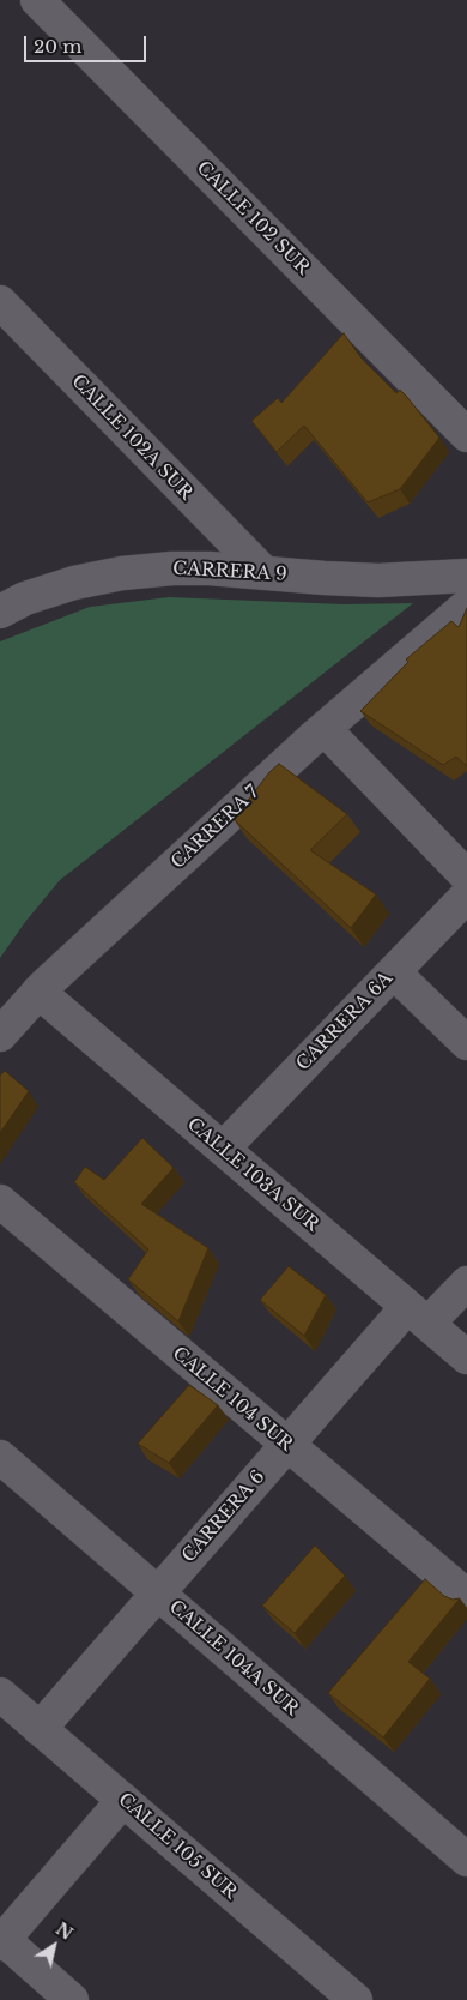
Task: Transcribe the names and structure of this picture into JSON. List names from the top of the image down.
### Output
{
  "streets": {
    "street": [
      "CALLE 102 SUR",
      "CALLE 102A SUR",
      "CARRERA 9",
      "CARRERA 7",
      "CARRERA 6A",
      "CALLE 103A SUR",
      "CALLE 104 SUR",
      "CARRERA 6",
      "CALLE 104A SUR",
      "CALLE 105 SUR"
    ]
  },
  "crossings": [
    ["CALLE 102A SUR", "CARRERA 9"],
    ["CARRERA 7", "CALLE 103A SUR"],
    ["CARRERA 6A", "CALLE 103A SUR"],
    ["CALLE 103A SUR", "CARRERA 6"],
    ["CALLE 104 SUR", "CARRERA 6"],
    ["CARRERA 6", "CALLE 104A SUR"],
    ["CARRERA 6", "CALLE 105 SUR"]
  ],
  "scale_bar": "20 m",
  "north": "top right"
}
